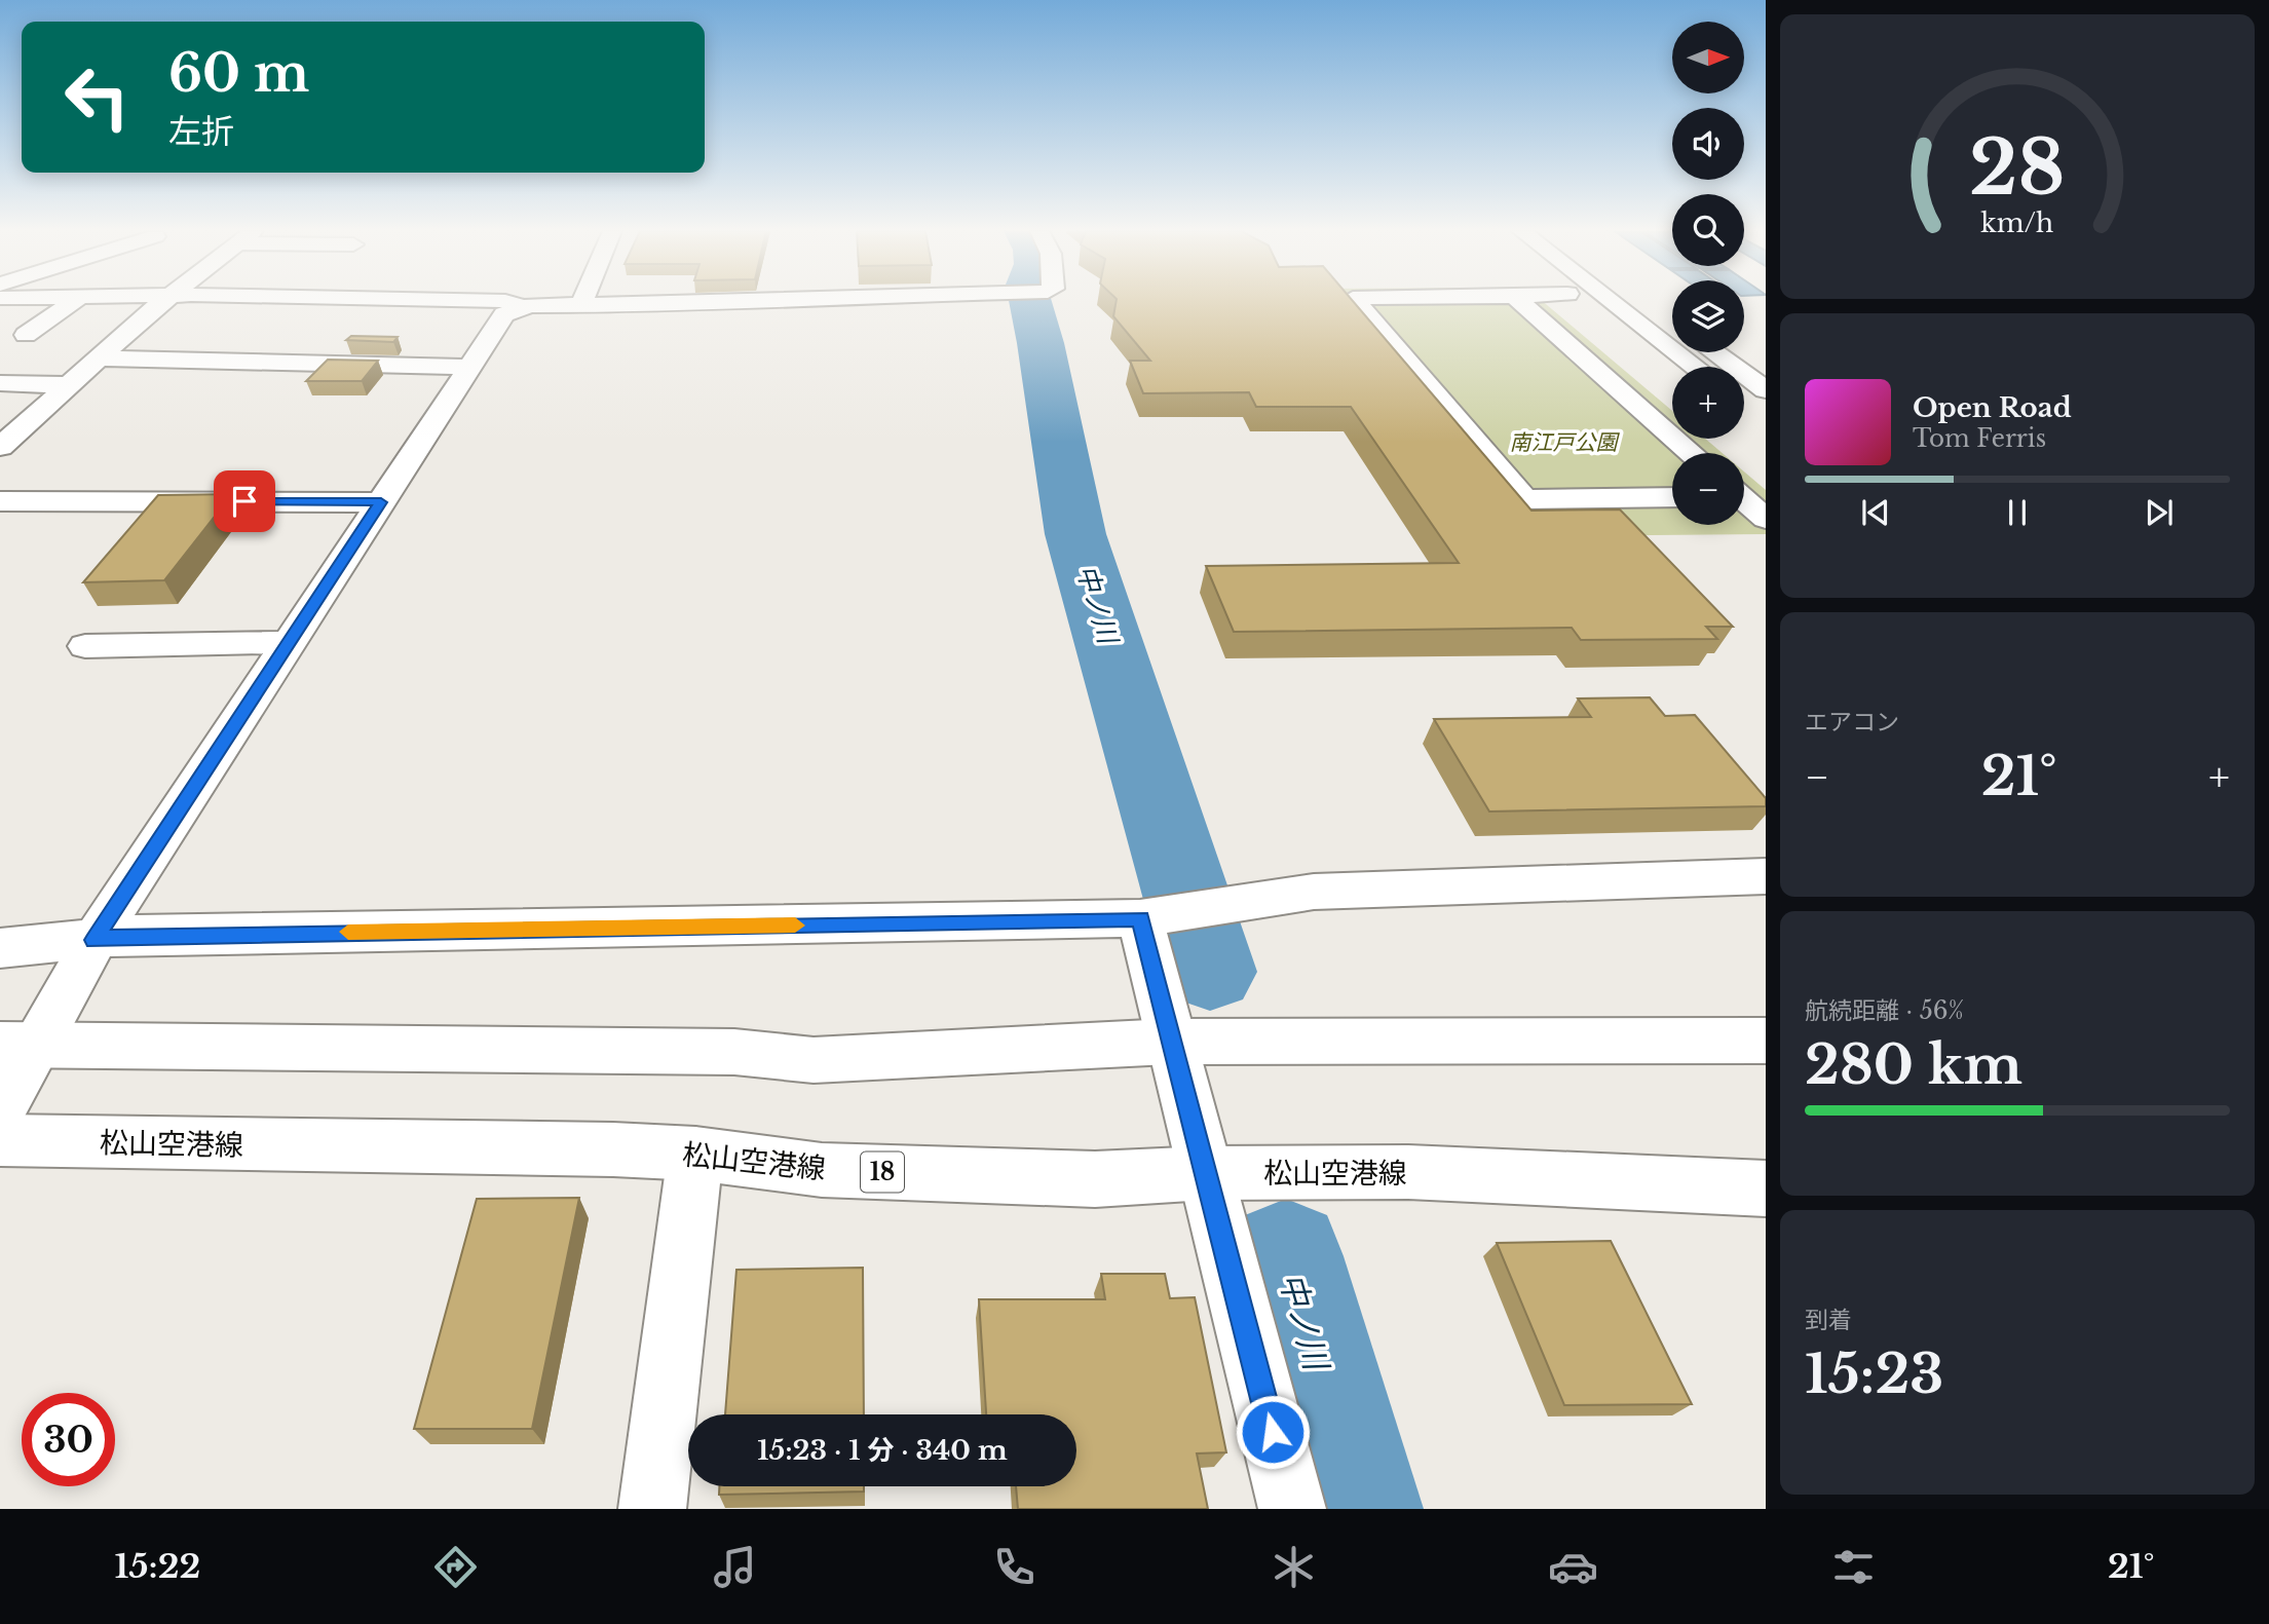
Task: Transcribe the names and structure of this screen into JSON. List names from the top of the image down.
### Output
{
  "streets": {
    "street": ["松山空港線", "18"]
  },
  "water": ["中ノ川"],
  "parks": ["南江戸公園"],
  "north": "right",
  "page": {
    "map_buttons": ["+", "−"],
    "turn": ["60 m", "左折"],
    "song": ["Open Road", "Tom Ferris"],
    "tile": [
      "エアコン",
      ["航続距離 · 56%", "280 km"],
      ["到着", "15:23"]
    ],
    "heat": ["−", "21°", "+"],
    "limit": "30",
    "trip": "15:23 · 1 分 · 340 m",
    "tabs": ["15:22", "21°"],
    "gauge": ["28", "km/h"]
  }
}
